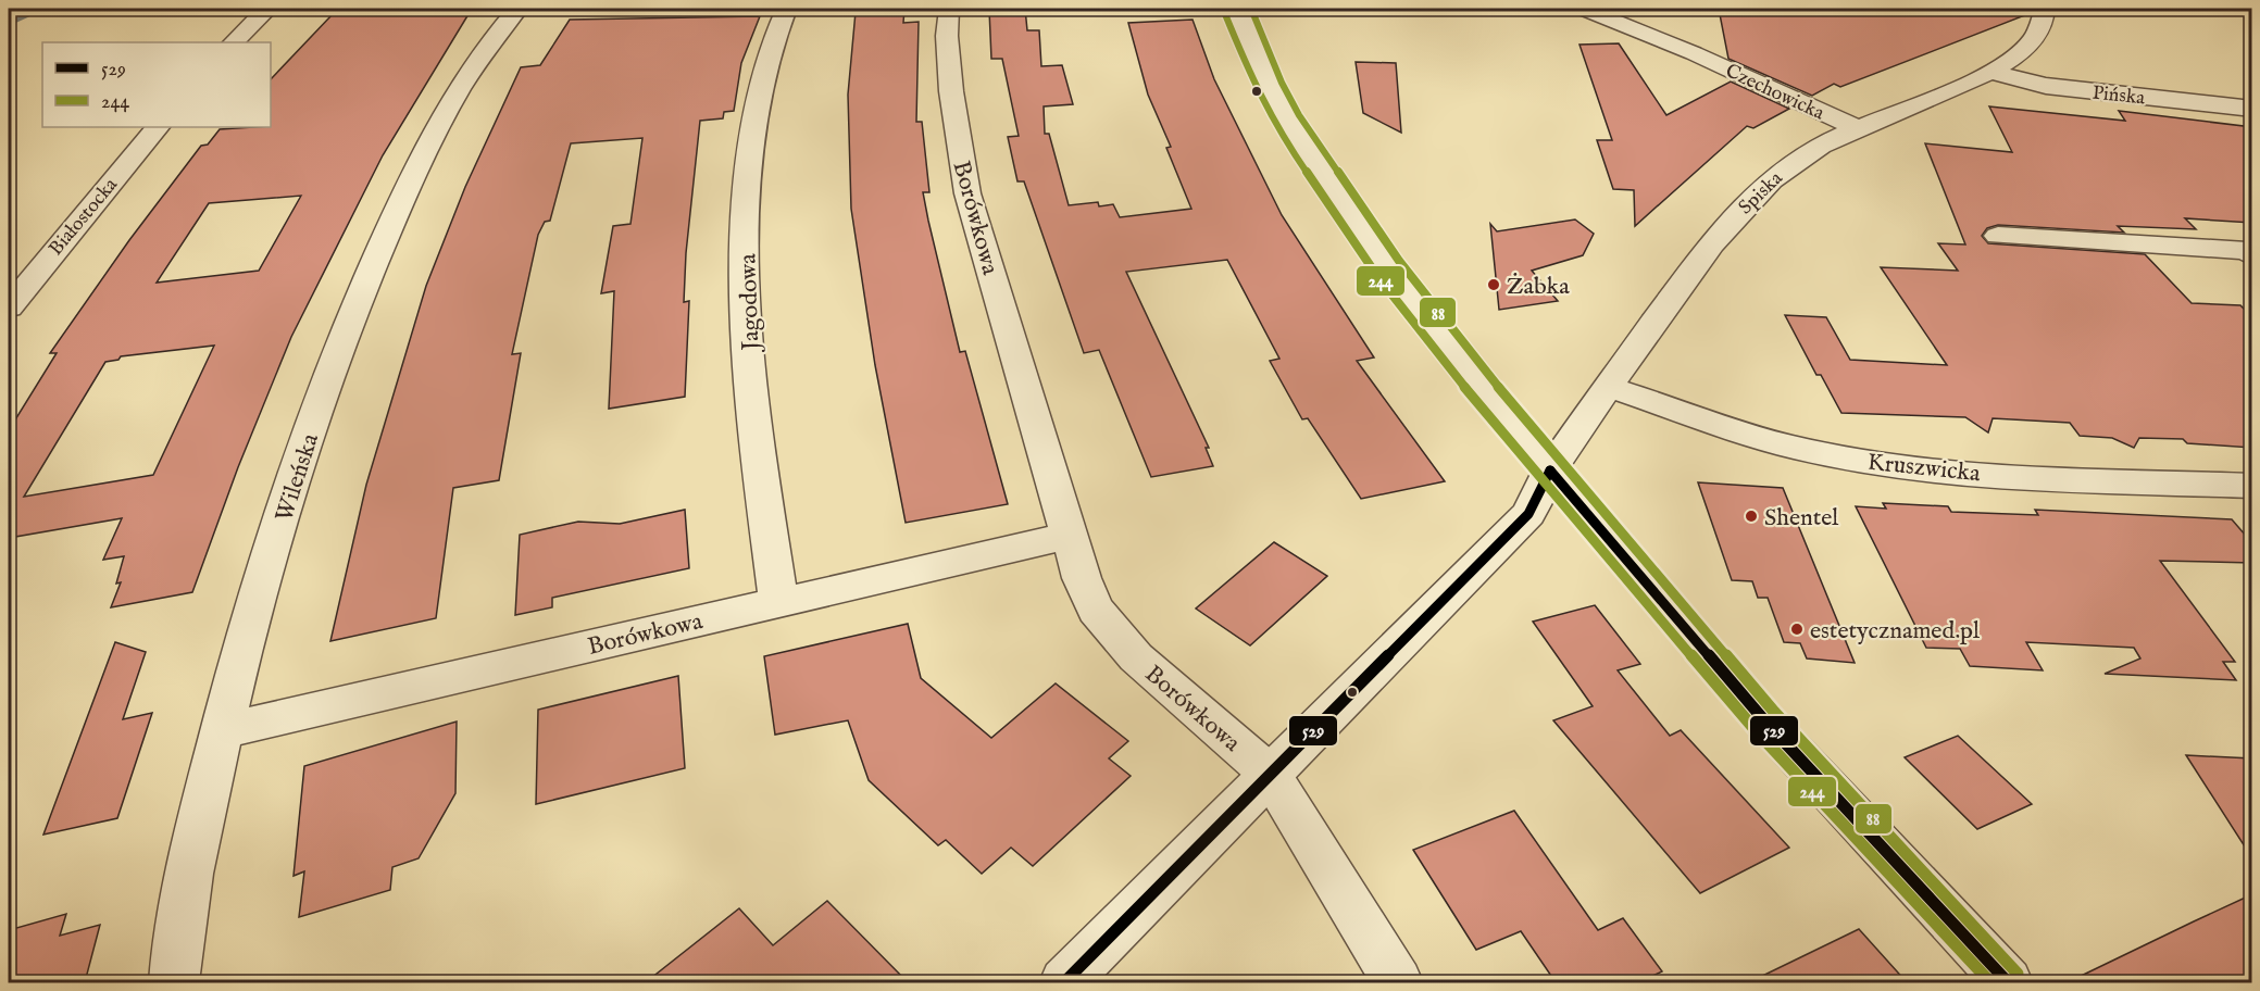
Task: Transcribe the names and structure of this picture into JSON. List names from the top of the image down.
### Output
{
  "streets": {
    "street": [
      "Czechowicka",
      "Pińska",
      "Spiska",
      "Białostocka",
      "Borówkowa",
      "Jagodowa",
      "Kruszwicka",
      "Wileńska"
    ]
  },
  "crossings": [
    ["Czechowicka", "Spiska"],
    ["Pińska", "Spiska"],
    ["Spiska", "Borówkowa"],
    ["Spiska", "Kruszwicka"],
    ["Borówkowa", "Jagodowa"],
    ["Borówkowa", "Wileńska"]
  ],
  "places": ["Żabka", "Shentel", "estetycznamed.pl"],
  "lines": ["transit line 88", "transit line 244", "transit line 529"],
  "legend": ["529", "244"]
}
